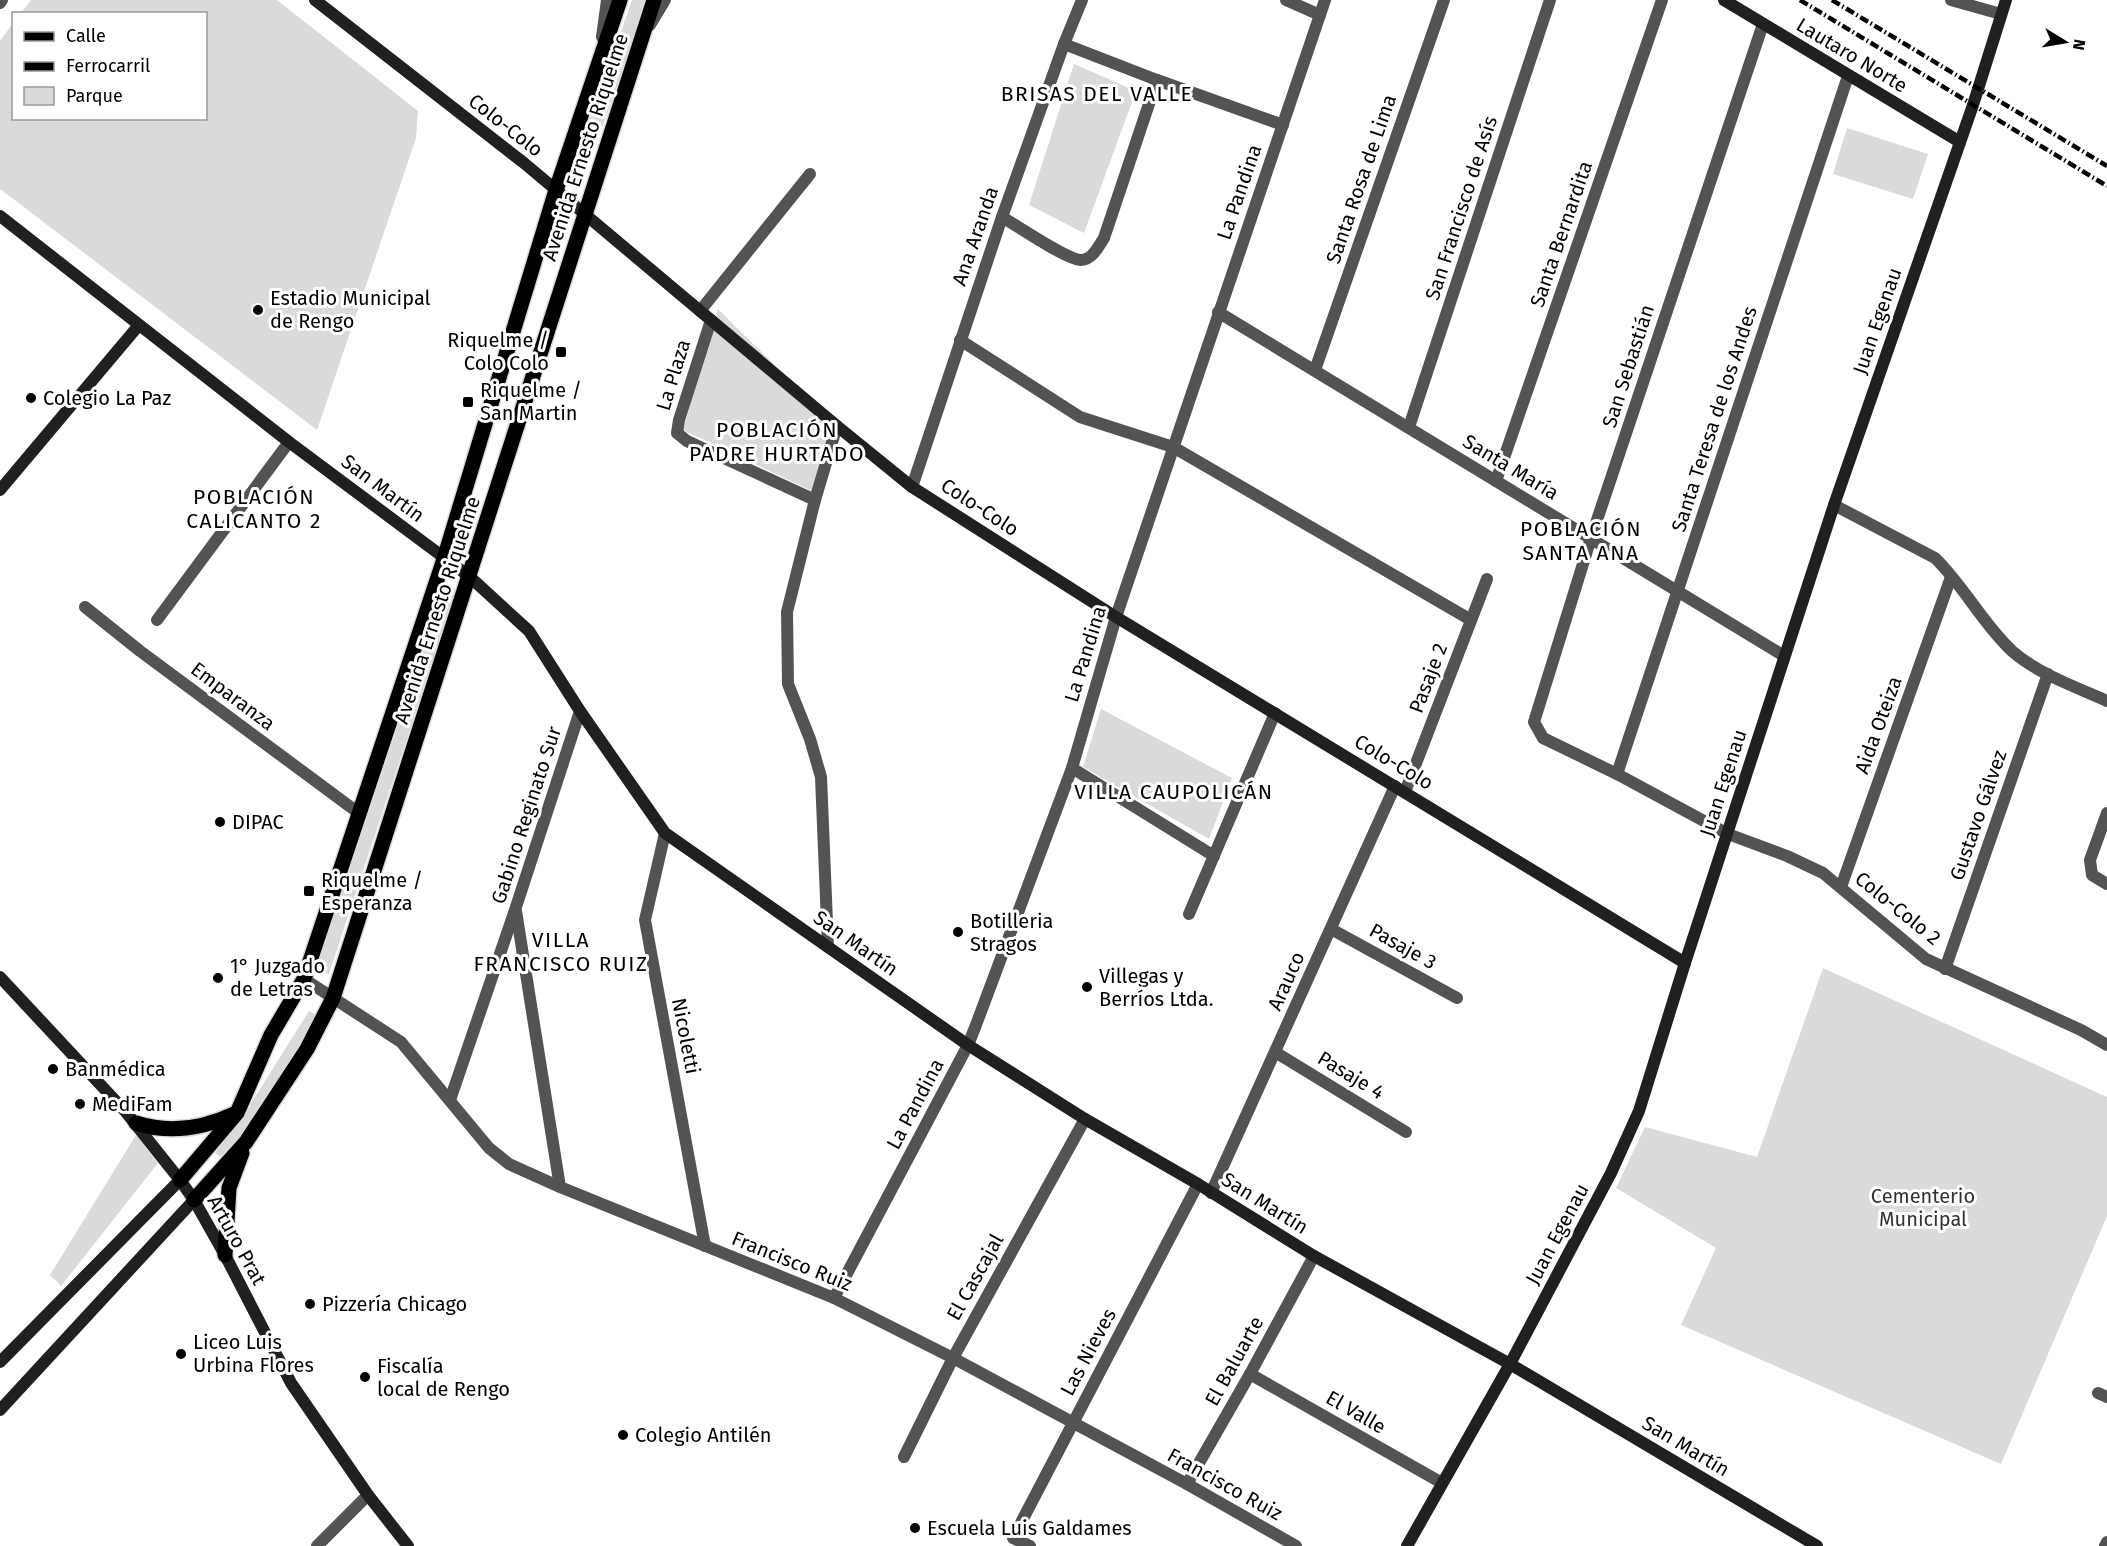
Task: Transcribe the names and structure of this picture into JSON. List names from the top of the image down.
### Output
{
  "streets": {
    "main road": [
      "Lautaro Norte",
      "Colo-Colo",
      "Avenida Ernesto Riquelme",
      "Juan Egenau",
      "San Martín",
      "Arturo Prat"
    ],
    "street": [
      "Santa Rosa de Lima",
      "La Pandina",
      "San Francisco de Asís",
      "Santa Bernardita",
      "Ana Aranda",
      "San Sebastián",
      "La Plaza",
      "Santa Teresa de los Andes",
      "Santa María",
      "Pasaje 2",
      "Emparanza",
      "Aida Oteiza",
      "Gabino Reginato Sur",
      "Gustavo Gálvez",
      "Colo-Colo 2",
      "Pasaje 3",
      "Arauco",
      "Nicoletti",
      "Pasaje 4",
      "Francisco Ruiz",
      "El Cascajal",
      "Las Nieves",
      "El Baluarte",
      "El Valle"
    ]
  },
  "crossings": [
    ["Lautaro Norte", "Juan Egenau"],
    ["Lautaro Norte", "San Sebastián"],
    ["Lautaro Norte", "Santa Teresa de los Andes"],
    ["Colo-Colo", "Avenida Ernesto Riquelme"],
    ["Colo-Colo", "La Pandina"],
    ["Colo-Colo", "Ana Aranda"],
    ["Colo-Colo", "Juan Egenau"],
    ["Colo-Colo", "La Plaza"],
    ["Colo-Colo", "Pasaje 2"],
    ["Colo-Colo", "Arauco"],
    ["Avenida Ernesto Riquelme", "San Martín"],
    ["Avenida Ernesto Riquelme", "Emparanza"],
    ["Avenida Ernesto Riquelme", "Arturo Prat"],
    ["Avenida Ernesto Riquelme", "Francisco Ruiz"],
    ["Santa Rosa de Lima", "Santa María"],
    ["La Pandina", "Santa María"],
    ["La Pandina", "San Martín"],
    ["La Pandina", "Francisco Ruiz"],
    ["San Francisco de Asís", "Santa María"],
    ["Santa Bernardita", "Santa María"],
    ["Juan Egenau", "Santa María"],
    ["Juan Egenau", "San Martín"],
    ["Juan Egenau", "Colo-Colo 2"],
    ["Juan Egenau", "El Valle"],
    ["San Sebastián", "Santa María"],
    ["San Sebastián", "Colo-Colo 2"],
    ["Santa Teresa de los Andes", "Santa María"],
    ["Santa Teresa de los Andes", "Colo-Colo 2"],
    ["San Martín", "Gabino Reginato Sur"],
    ["San Martín", "Arauco"],
    ["San Martín", "Nicoletti"],
    ["San Martín", "El Cascajal"],
    ["San Martín", "Las Nieves"],
    ["San Martín", "El Baluarte"],
    ["Pasaje 2", "Arauco"],
    ["Aida Oteiza", "Colo-Colo 2"],
    ["Gabino Reginato Sur", "Francisco Ruiz"],
    ["Gustavo Gálvez", "Colo-Colo 2"],
    ["Pasaje 3", "Arauco"],
    ["Arauco", "Pasaje 4"],
    ["Nicoletti", "Francisco Ruiz"],
    ["Francisco Ruiz", "El Cascajal"],
    ["Francisco Ruiz", "Las Nieves"],
    ["Francisco Ruiz", "El Baluarte"],
    ["El Baluarte", "El Valle"]
  ],
  "districts": [
    "BRISAS DEL VALLE",
    "POBLACIÓN PADRE HURTADO",
    "POBLACIÓN CALICANTO 2",
    "POBLACIÓN SANTA ANA",
    "VILLA CAUPOLICÁN",
    "VILLA FRANCISCO RUIZ"
  ],
  "parks": ["Cementerio Municipal"],
  "places": {
    "other": [
      "Estadio Municipal de Rengo",
      "Colegio La Paz",
      "DIPAC",
      "Botilleria Stragos",
      "1° Juzgado de Letras",
      "Villegas y Berríos Ltda.",
      "Banmédica",
      "MediFam",
      "Pizzería Chicago",
      "Liceo Luis Urbina Flores",
      "Fiscalía local de Rengo",
      "Colegio Antilén",
      "Escuela Luis Galdames"
    ],
    "transit": ["Riquelme / Colo Colo", "Riquelme / San Martin", "Riquelme / Esperanza"]
  },
  "legend": ["Calle", "Ferrocarril", "Parque"],
  "north": "right"
}
